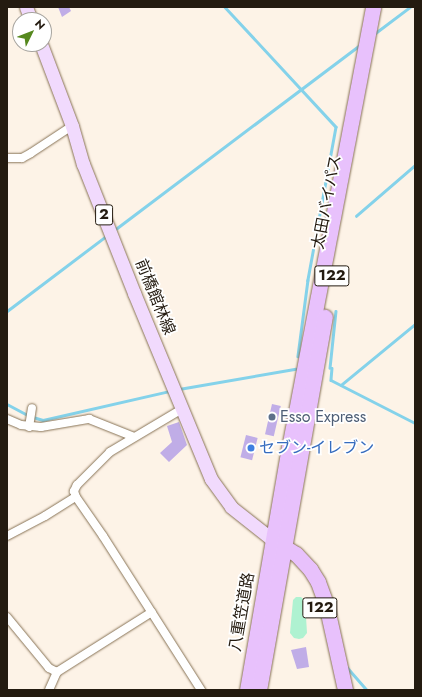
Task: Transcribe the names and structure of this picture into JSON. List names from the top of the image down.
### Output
{
  "streets": {
    "highway": ["太田バイパス", "122", "八重笠道路"],
    "main road": ["2", "前橋館林線"]
  },
  "crossings": [
    ["太田バイパス", "122"],
    ["太田バイパス", "前橋館林線"],
    ["太田バイパス", "八重笠道路"],
    ["122", "前橋館林線"],
    ["122", "八重笠道路"],
    ["前橋館林線", "八重笠道路"]
  ],
  "places": ["Esso Express", "セブン-イレブン"],
  "north": "top right"
}
